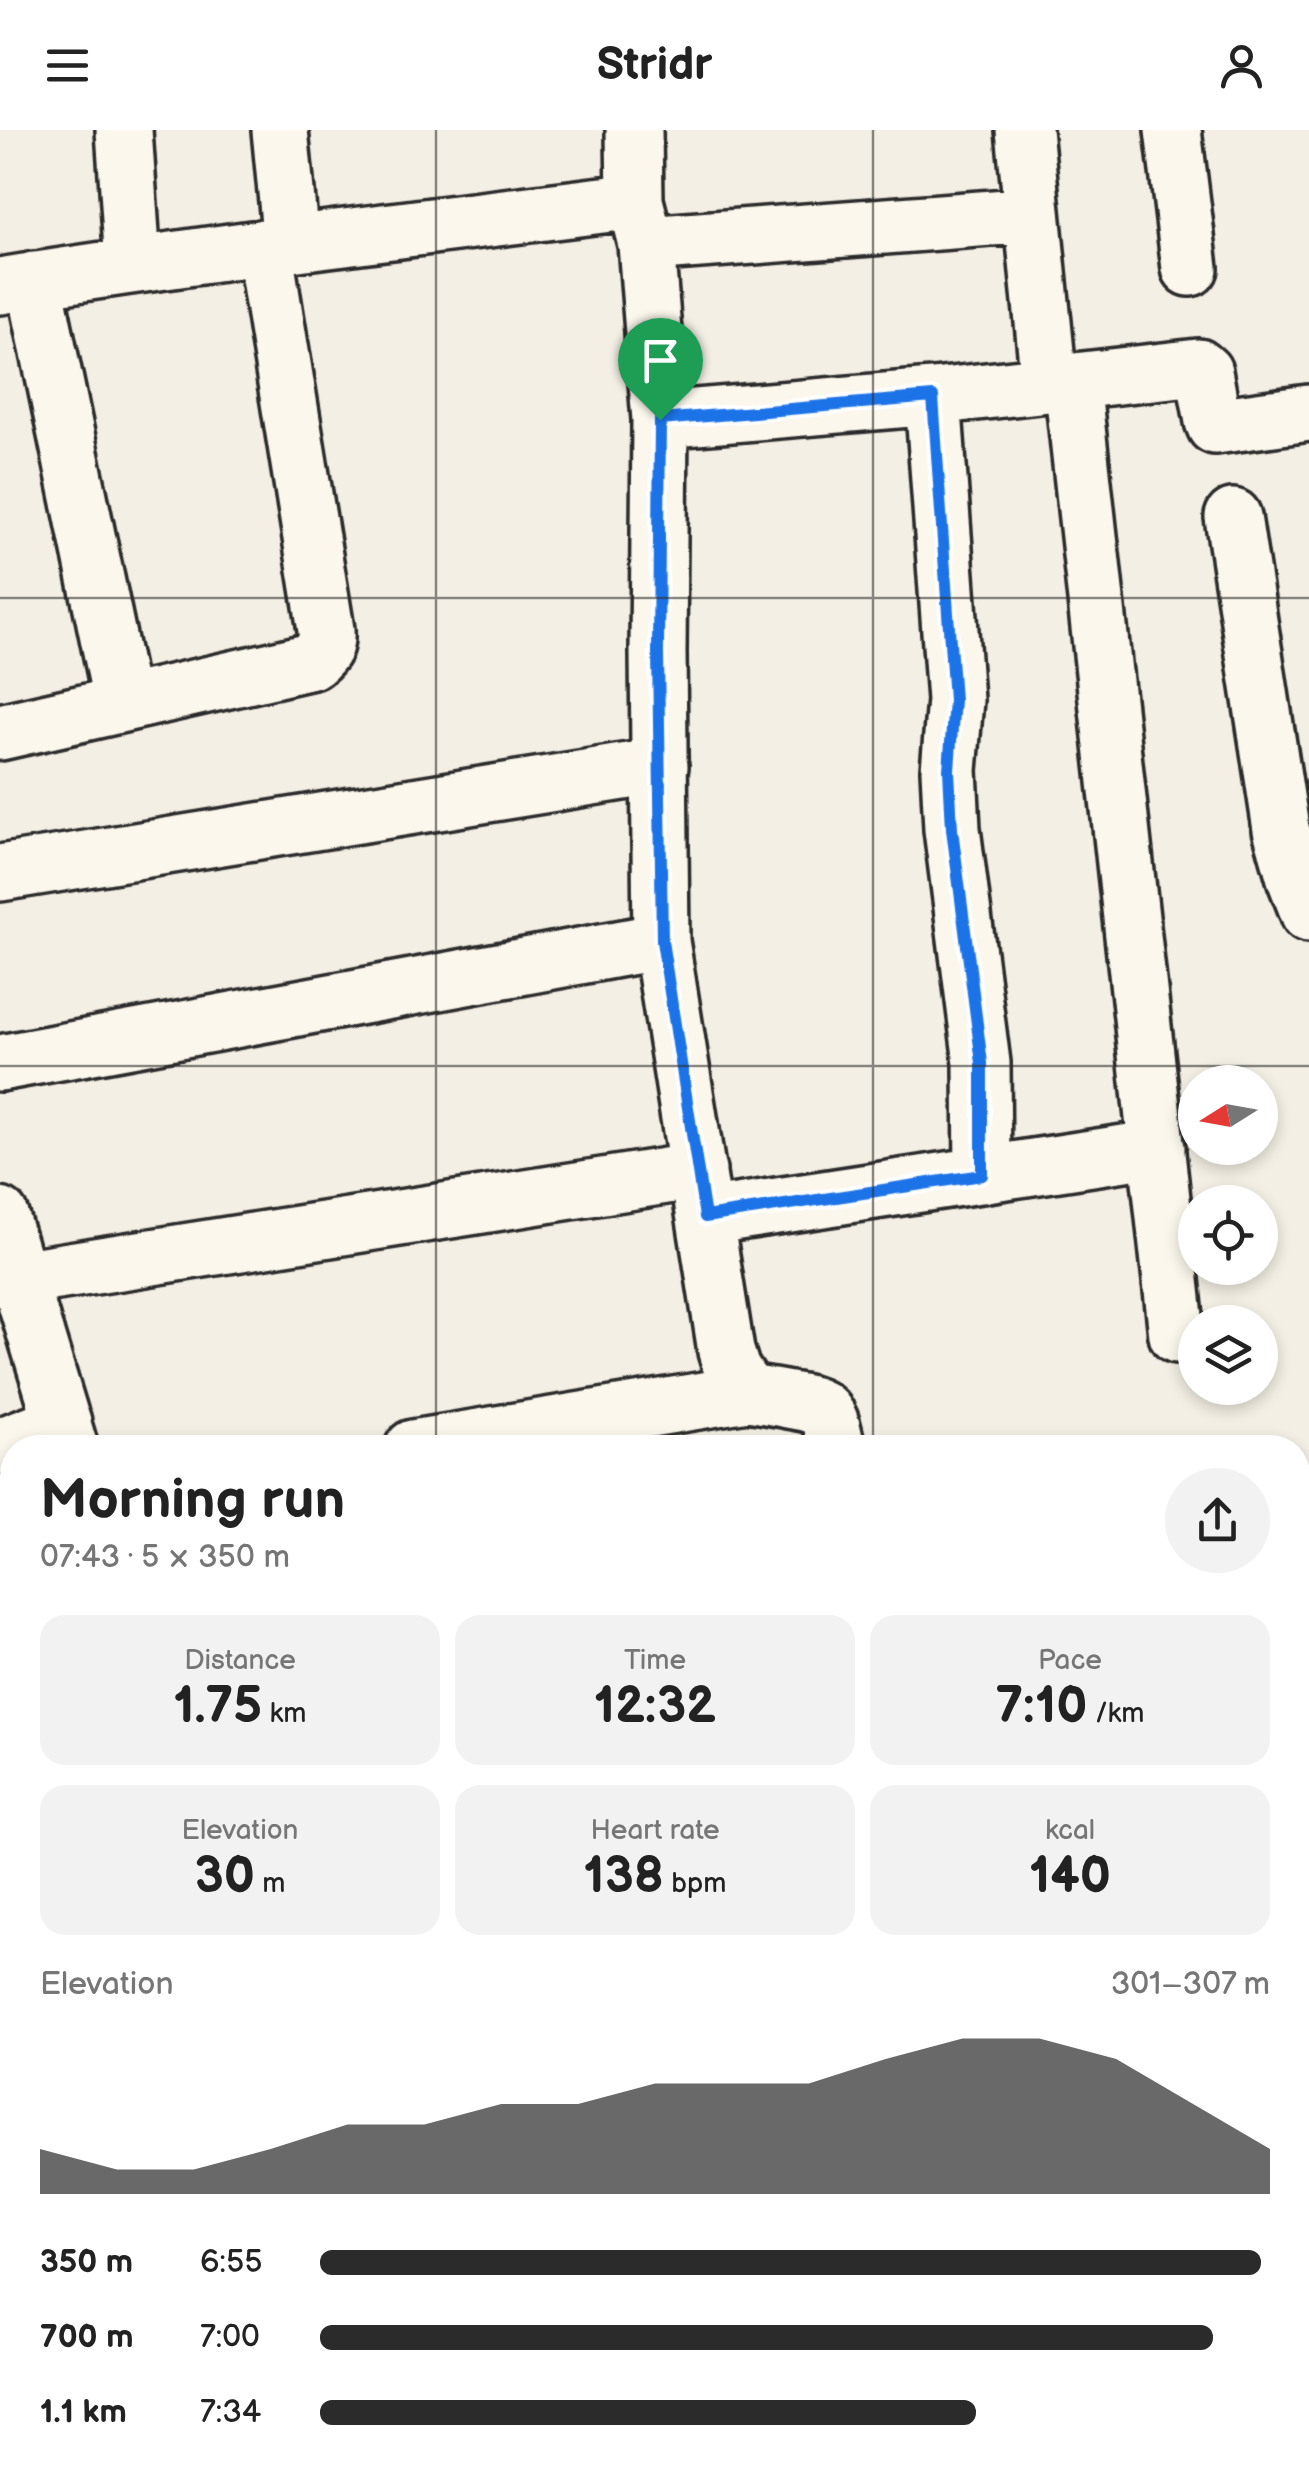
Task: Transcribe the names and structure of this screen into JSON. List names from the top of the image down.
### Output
{
  "north": "left",
  "page": {
    "header": "Stridr",
    "heading": ["Morning run", "07:43 · 5 × 350 m"],
    "stats": [
      ["Distance", "1.75 km"],
      ["Time", "12:32"],
      ["Pace", "7:10 /km"],
      ["Elevation", "30 m"],
      ["Heart rate", "138 bpm"],
      ["kcal", "140"]
    ],
    "chart": ["Elevation", "301–307 m"],
    "list": [
      {
        "name": "350 m",
        "note": "6:55"
      },
      {
        "name": "700 m",
        "note": "7:00"
      },
      {
        "name": "1.1 km",
        "note": "7:34"
      }
    ]
  }
}
